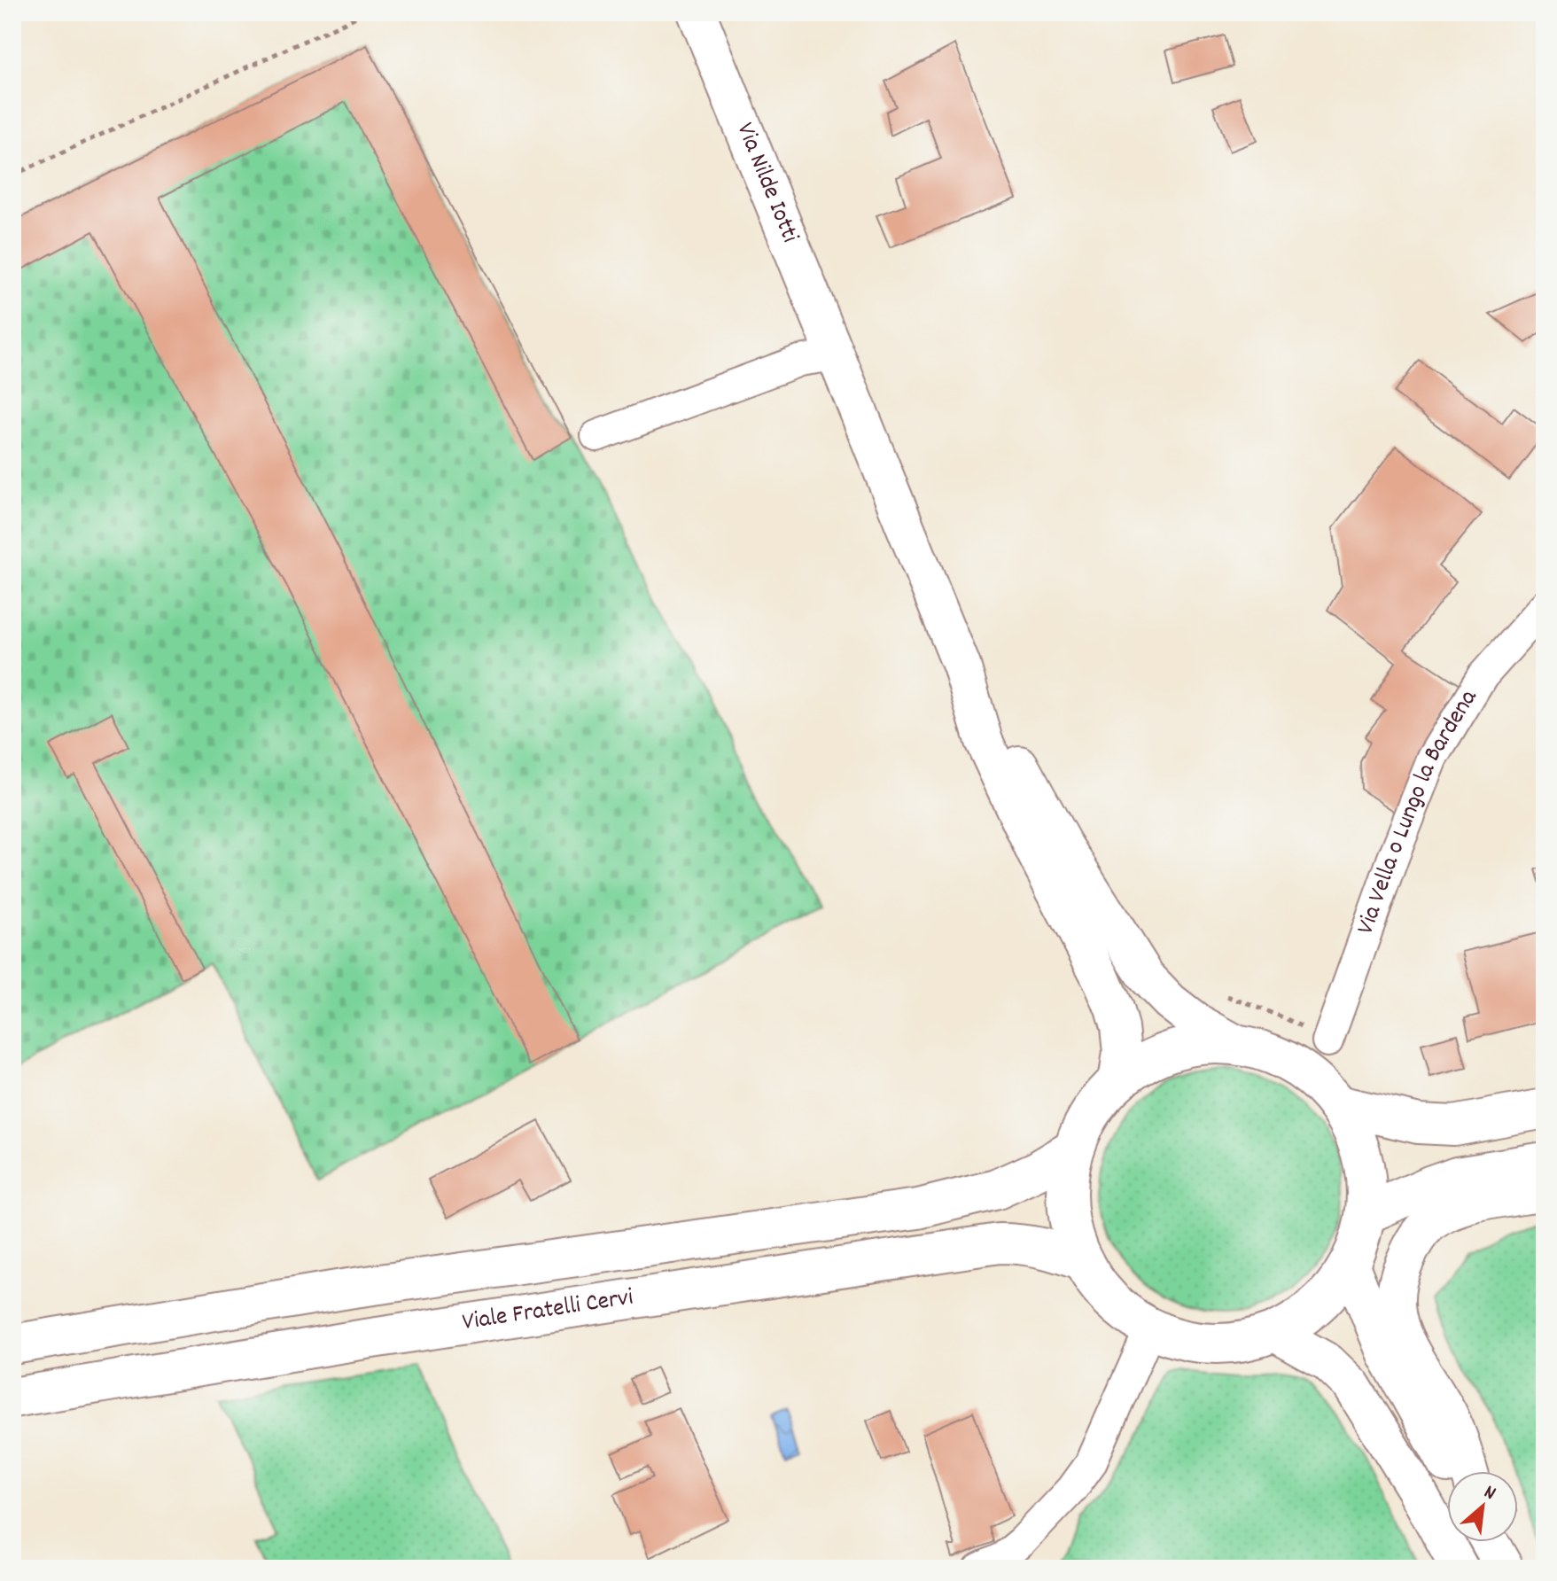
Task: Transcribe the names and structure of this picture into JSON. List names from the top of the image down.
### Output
{
  "streets": {
    "main road": ["Viale Fratelli Cervi"],
    "street": ["Via Nilde Iotti", "Via Vella o Lungo la Bardena"]
  },
  "north": "top right"
}
